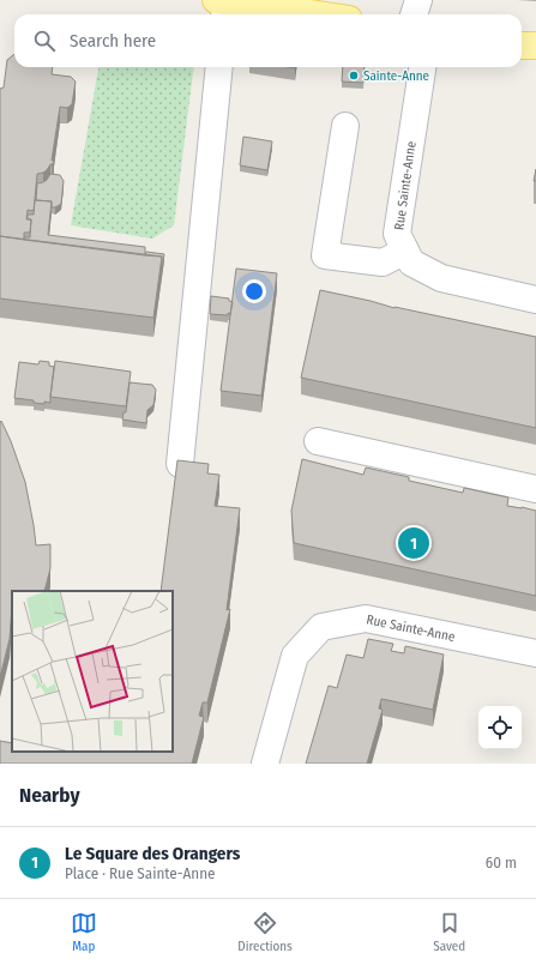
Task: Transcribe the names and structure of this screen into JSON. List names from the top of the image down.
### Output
{
  "streets": {
    "street": ["Rue Sainte-Anne"]
  },
  "places": ["Sainte-Anne"],
  "page": {
    "search": "Search here",
    "pins": "1",
    "heading": "Nearby",
    "list": [
      {
        "mark": "1",
        "name": "Le Square des Orangers",
        "note": "Place · Rue Sainte-Anne",
        "value": "60 m"
      }
    ],
    "nav": ["Map", "Directions", "Saved"]
  }
}
